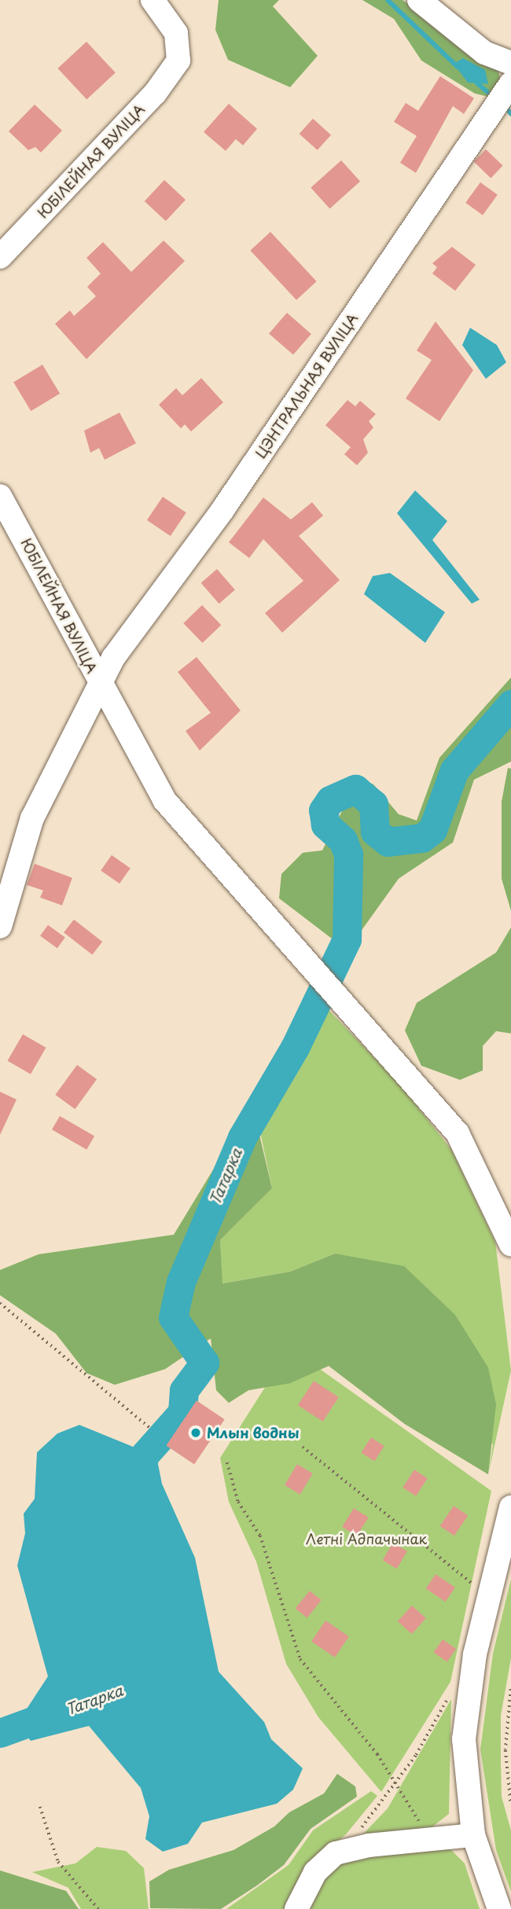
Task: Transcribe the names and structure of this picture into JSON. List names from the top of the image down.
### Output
{
  "streets": {
    "street": ["ЮБІЛЕЙНАЯ ВУЛІЦА", "ЦЭНТРАЛЬНАЯ ВУЛІЦА"]
  },
  "crossings": [
    ["ЮБІЛЕЙНАЯ ВУЛІЦА", "ЦЭНТРАЛЬНАЯ ВУЛІЦА"]
  ],
  "water": ["Татарка"],
  "parks": ["Летні Адпачынак"],
  "places": ["Млын водны"]
}
